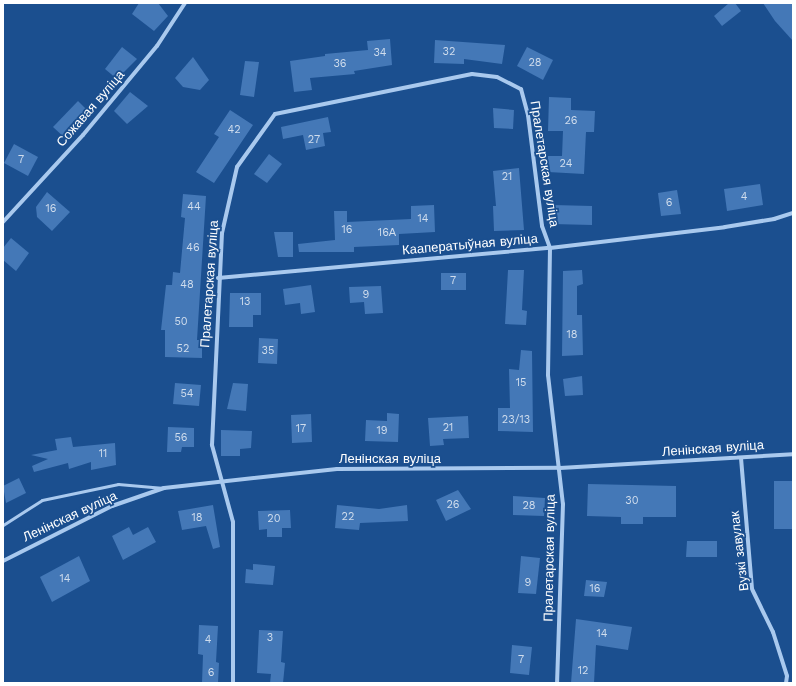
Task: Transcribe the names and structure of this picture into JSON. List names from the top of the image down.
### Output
{
  "streets": {
    "street": [
      "Сожавая вуліца",
      "Пралетарская вуліца",
      "Кааператыўная вуліца",
      "Ленінская вуліца",
      "Вузкі завулак"
    ]
  },
  "crossings": [
    ["Пралетарская вуліца", "Кааператыўная вуліца"],
    ["Пралетарская вуліца", "Ленінская вуліца"],
    ["Ленінская вуліца", "Вузкі завулак"]
  ],
  "house_numbers": [
    "32",
    "34",
    "28",
    "36",
    "26",
    "42",
    "27",
    "7",
    "24",
    "21",
    "4",
    "6",
    "44",
    "16",
    "14",
    "16",
    "16А",
    "46",
    "7",
    "48",
    "9",
    "13",
    "50",
    "18",
    "52",
    "35",
    "15",
    "54",
    "23/13",
    "21",
    "17",
    "19",
    "56",
    "11",
    "30",
    "26",
    "28",
    "22",
    "18",
    "20",
    "14",
    "9",
    "16",
    "14",
    "3",
    "4",
    "7",
    "12",
    "6"
  ]
}
